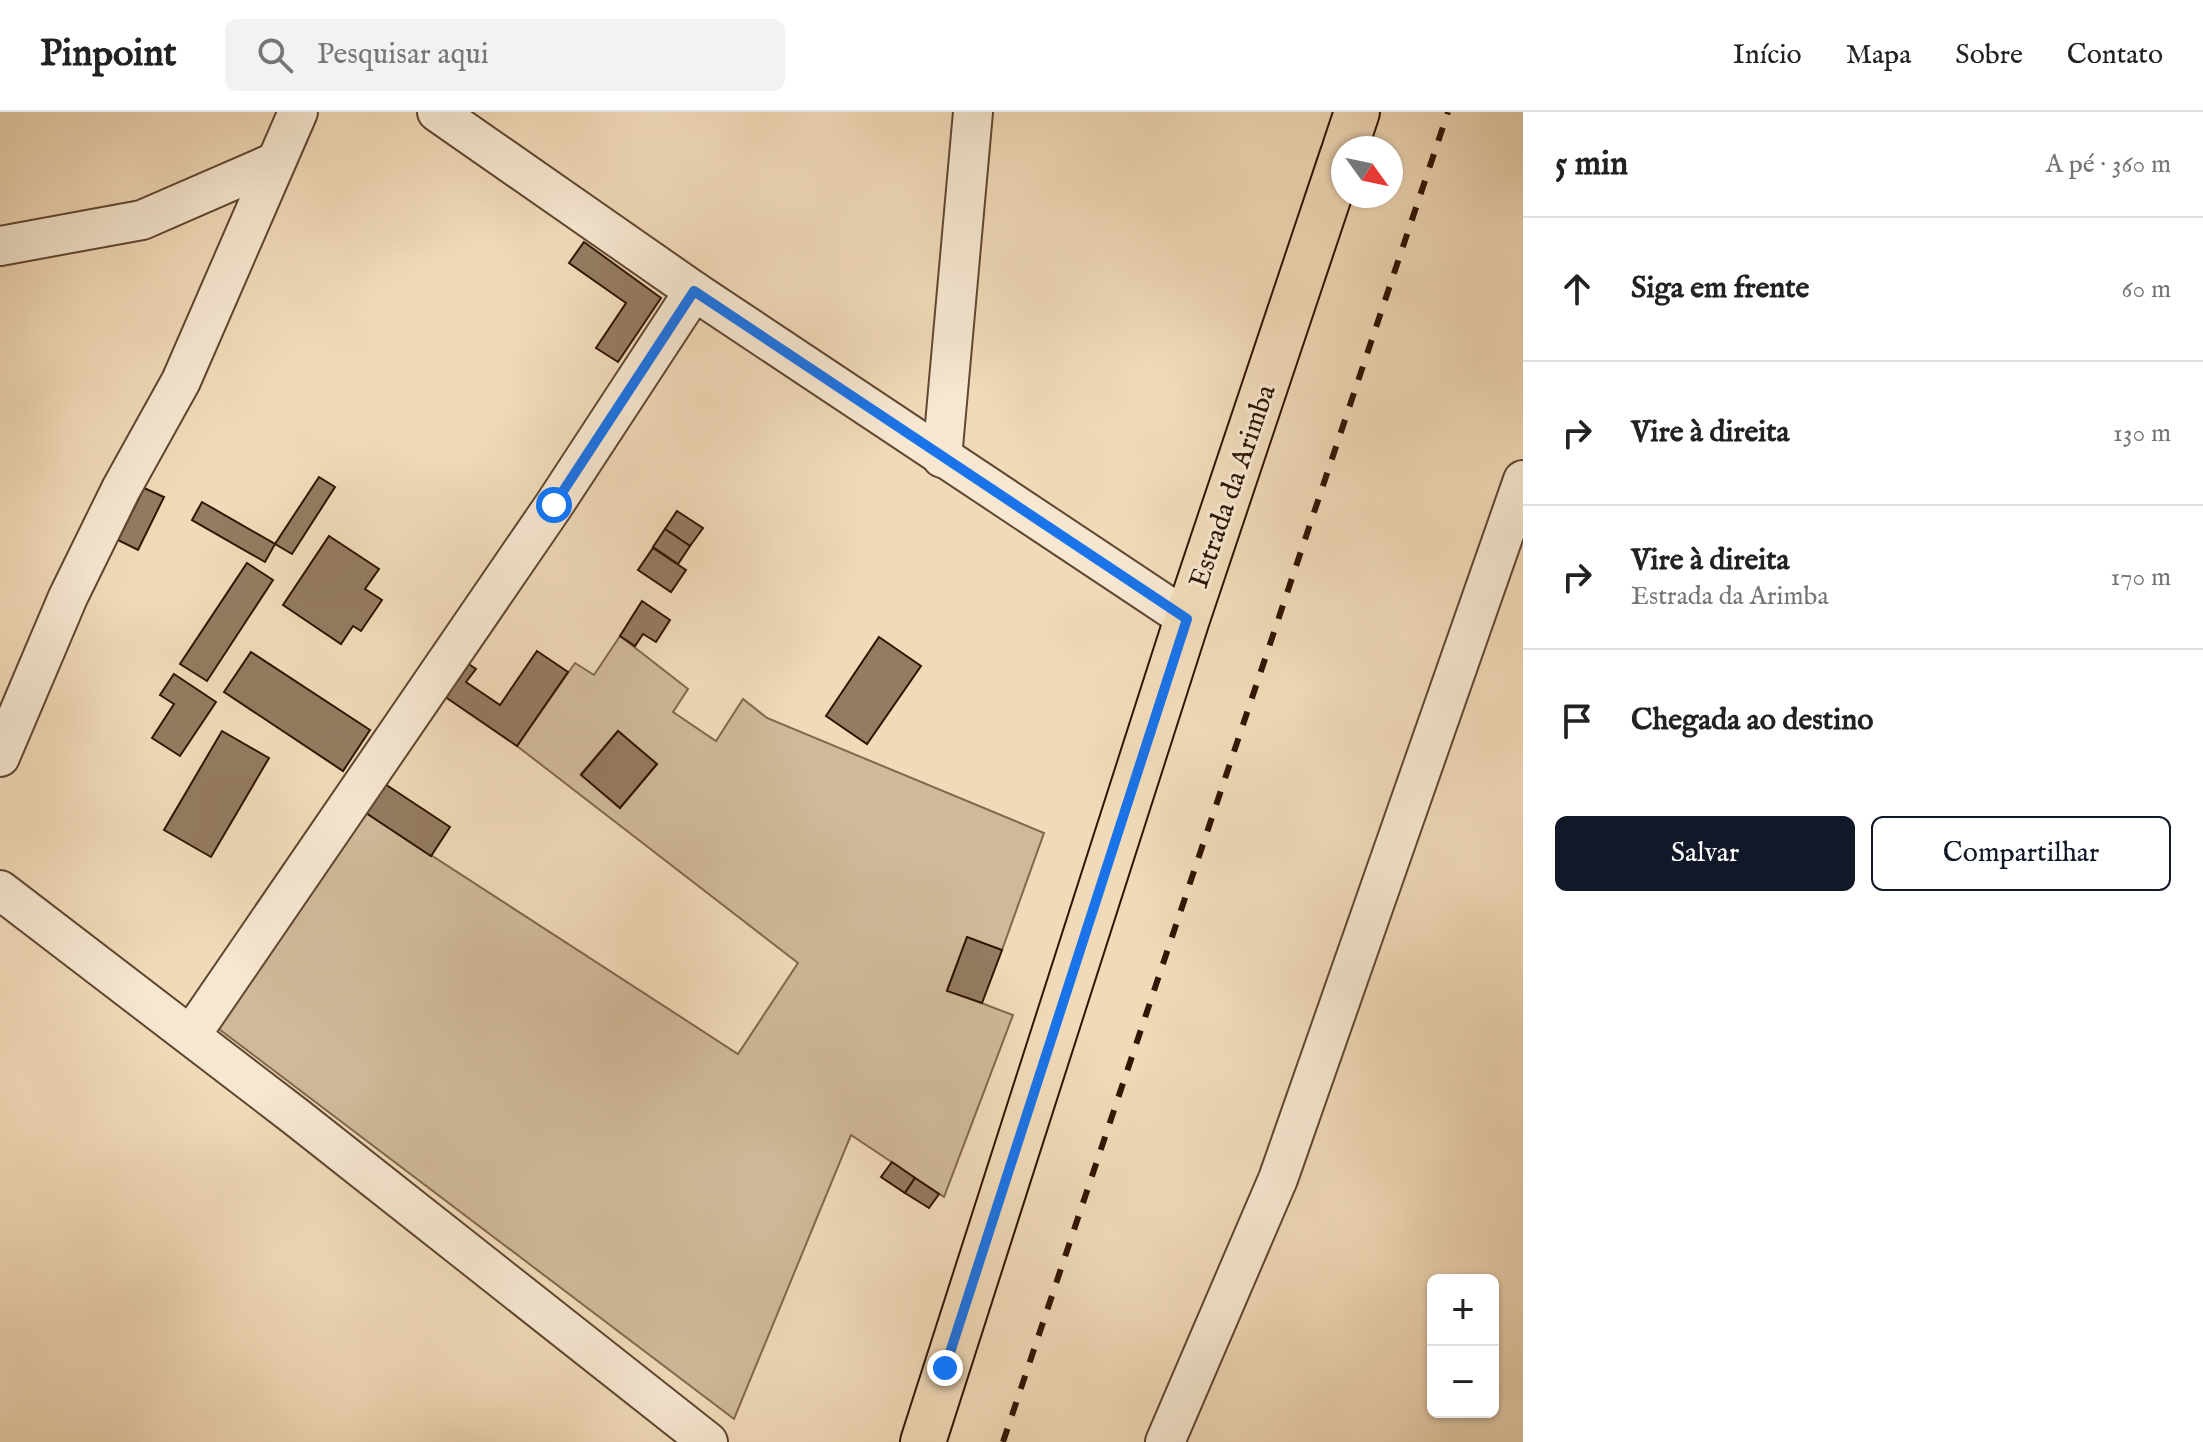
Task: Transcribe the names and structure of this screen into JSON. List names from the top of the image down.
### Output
{
  "streets": {
    "main road": ["Estrada da Arimba"]
  },
  "north": "bottom right",
  "page": {
    "header": "Pinpoint",
    "search": "Pesquisar aqui",
    "nav": [
      "Início",
      "Mapa",
      "Sobre",
      "Contato"
    ],
    "heading": ["5 min", "A pé · 360 m"],
    "list": [
      ["Siga em frente", "60 m"],
      ["Vire à direita", "130 m"],
      ["Vire à direita", "Estrada da Arimba", "170 m"],
      "Chegada ao destino"
    ],
    "buttons": ["Salvar", "Compartilhar"],
    "map_buttons": ["+", "−"]
  }
}
